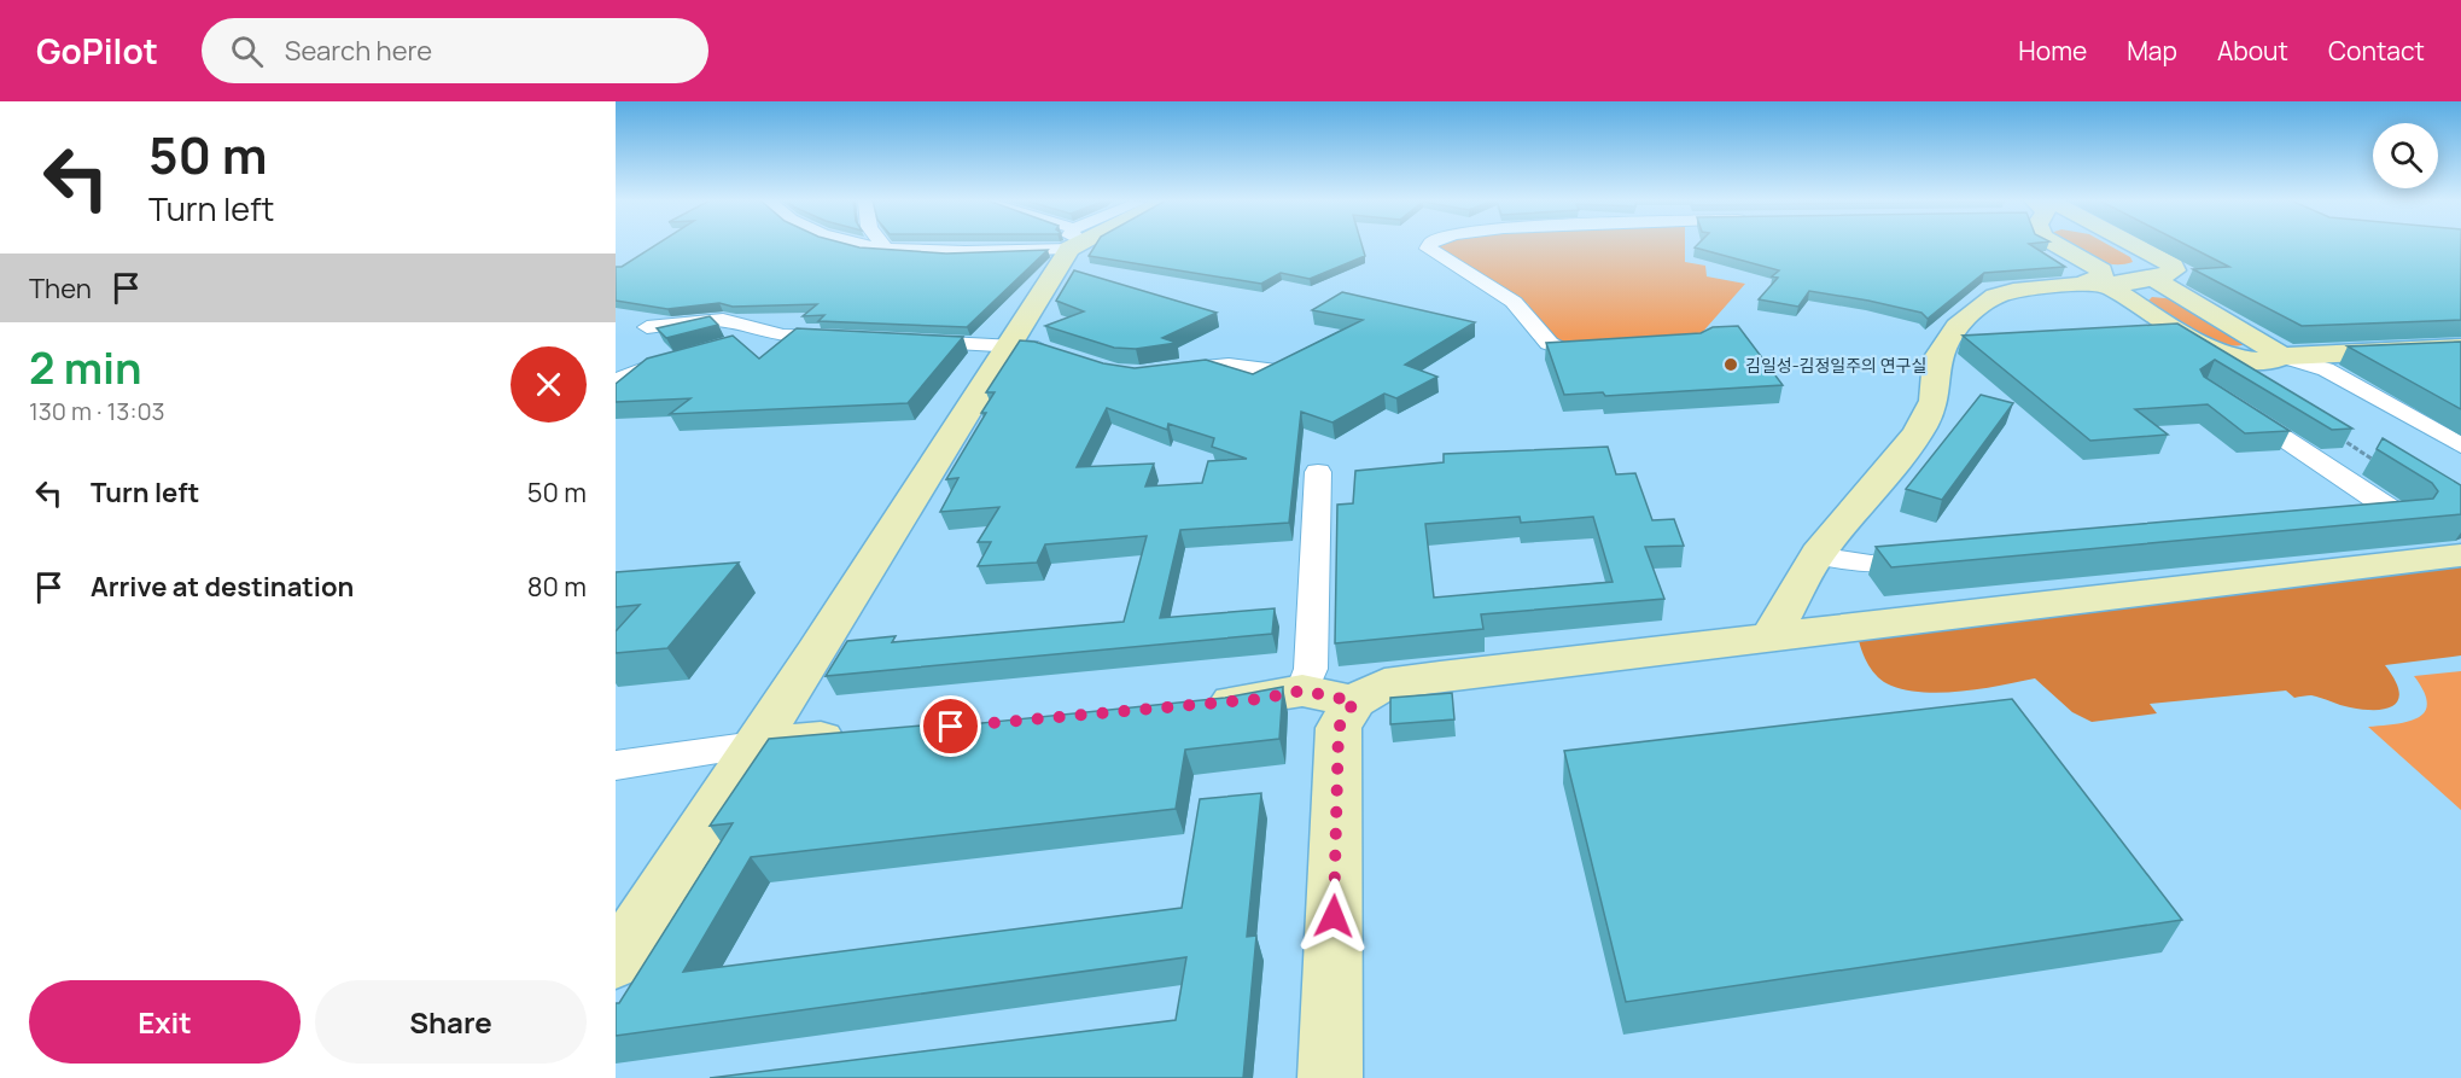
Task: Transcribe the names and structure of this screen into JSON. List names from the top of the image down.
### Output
{
  "places": ["김일성-김정일주의 연구실"],
  "page": {
    "header": "GoPilot",
    "search": "Search here",
    "nav": [
      "Home",
      "Map",
      "About",
      "Contact"
    ],
    "turn": ["50 m", "Turn left"],
    "then": "Then",
    "heading": ["2 min", "130 m · 13:03"],
    "list": [
      {
        "name": "Turn left",
        "value": "50 m"
      },
      {
        "name": "Arrive at destination",
        "value": "80 m"
      }
    ],
    "buttons": ["Exit", "Share"]
  }
}
